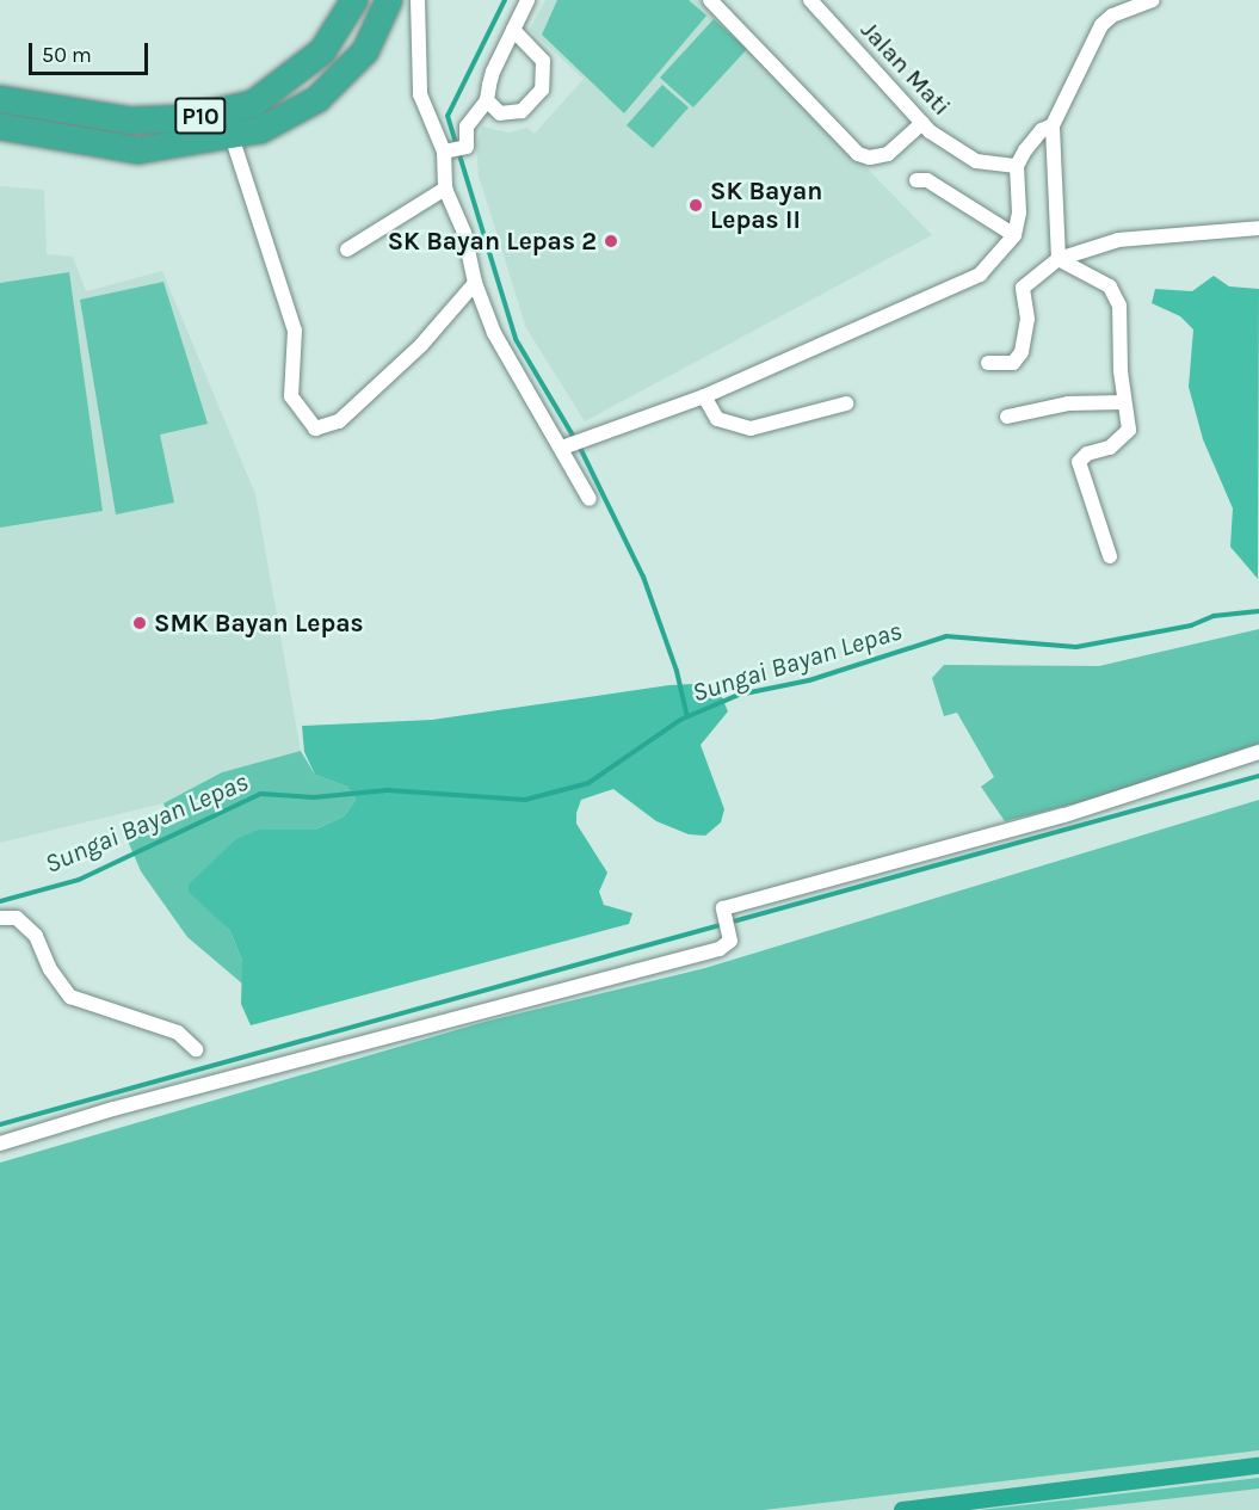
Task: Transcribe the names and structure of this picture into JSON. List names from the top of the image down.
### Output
{
  "streets": {
    "highway": ["P10"],
    "street": ["Jalan Mati"]
  },
  "water": ["Sungai Bayan Lepas"],
  "places": ["SK Bayan Lepas II", "SK Bayan Lepas 2", "SMK Bayan Lepas"],
  "scale_bar": "50 m"
}
